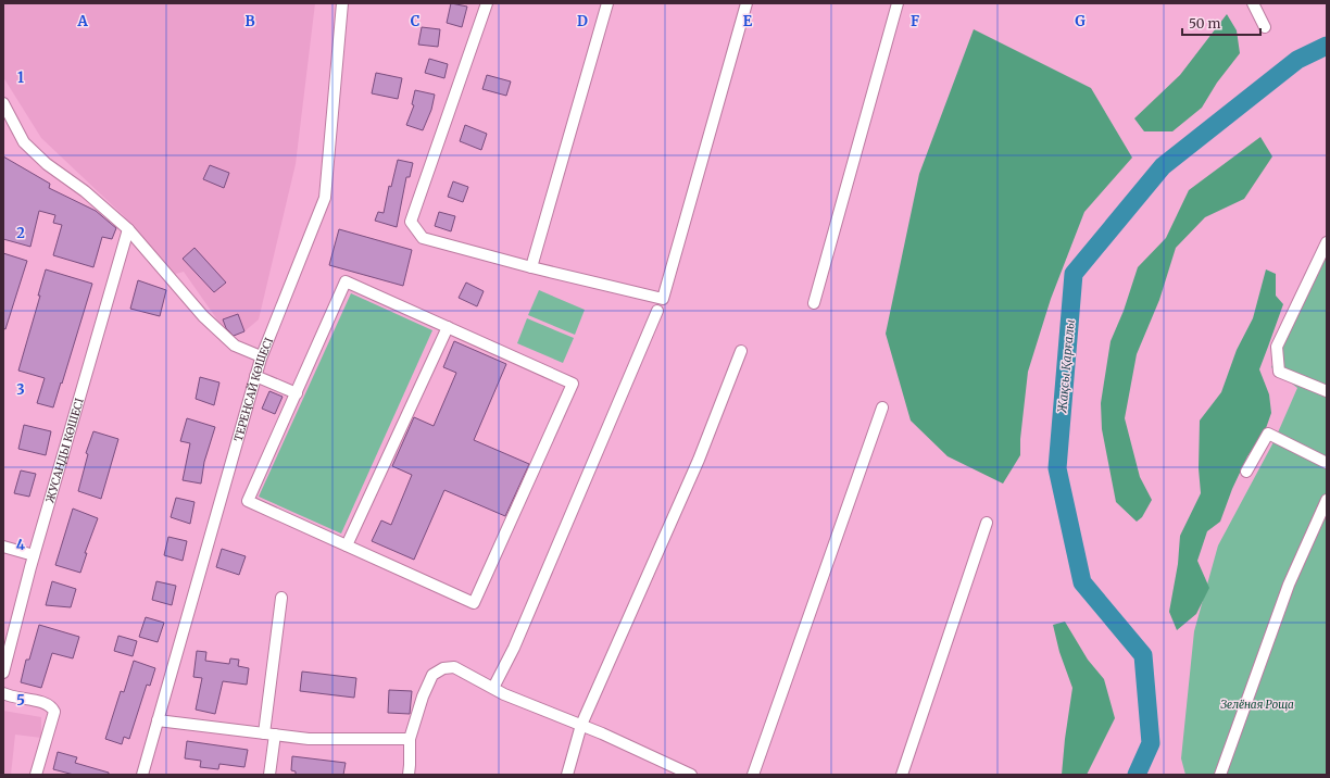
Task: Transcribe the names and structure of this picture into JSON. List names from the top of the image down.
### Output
{
  "streets": {
    "street": ["ТЕРЕҢСАЙ КӨШЕСІ", "ЖУСАНДЫ КӨШЕСІ"]
  },
  "water": ["Жақсы Қарғалы"],
  "parks": ["Зелёная Роща"],
  "scale_bar": "50 m",
  "grid": {
    "columns": [
      "A",
      "B",
      "C",
      "D",
      "E",
      "F",
      "G"
    ],
    "rows": [
      "1",
      "2",
      "3",
      "4",
      "5"
    ]
  }
}
